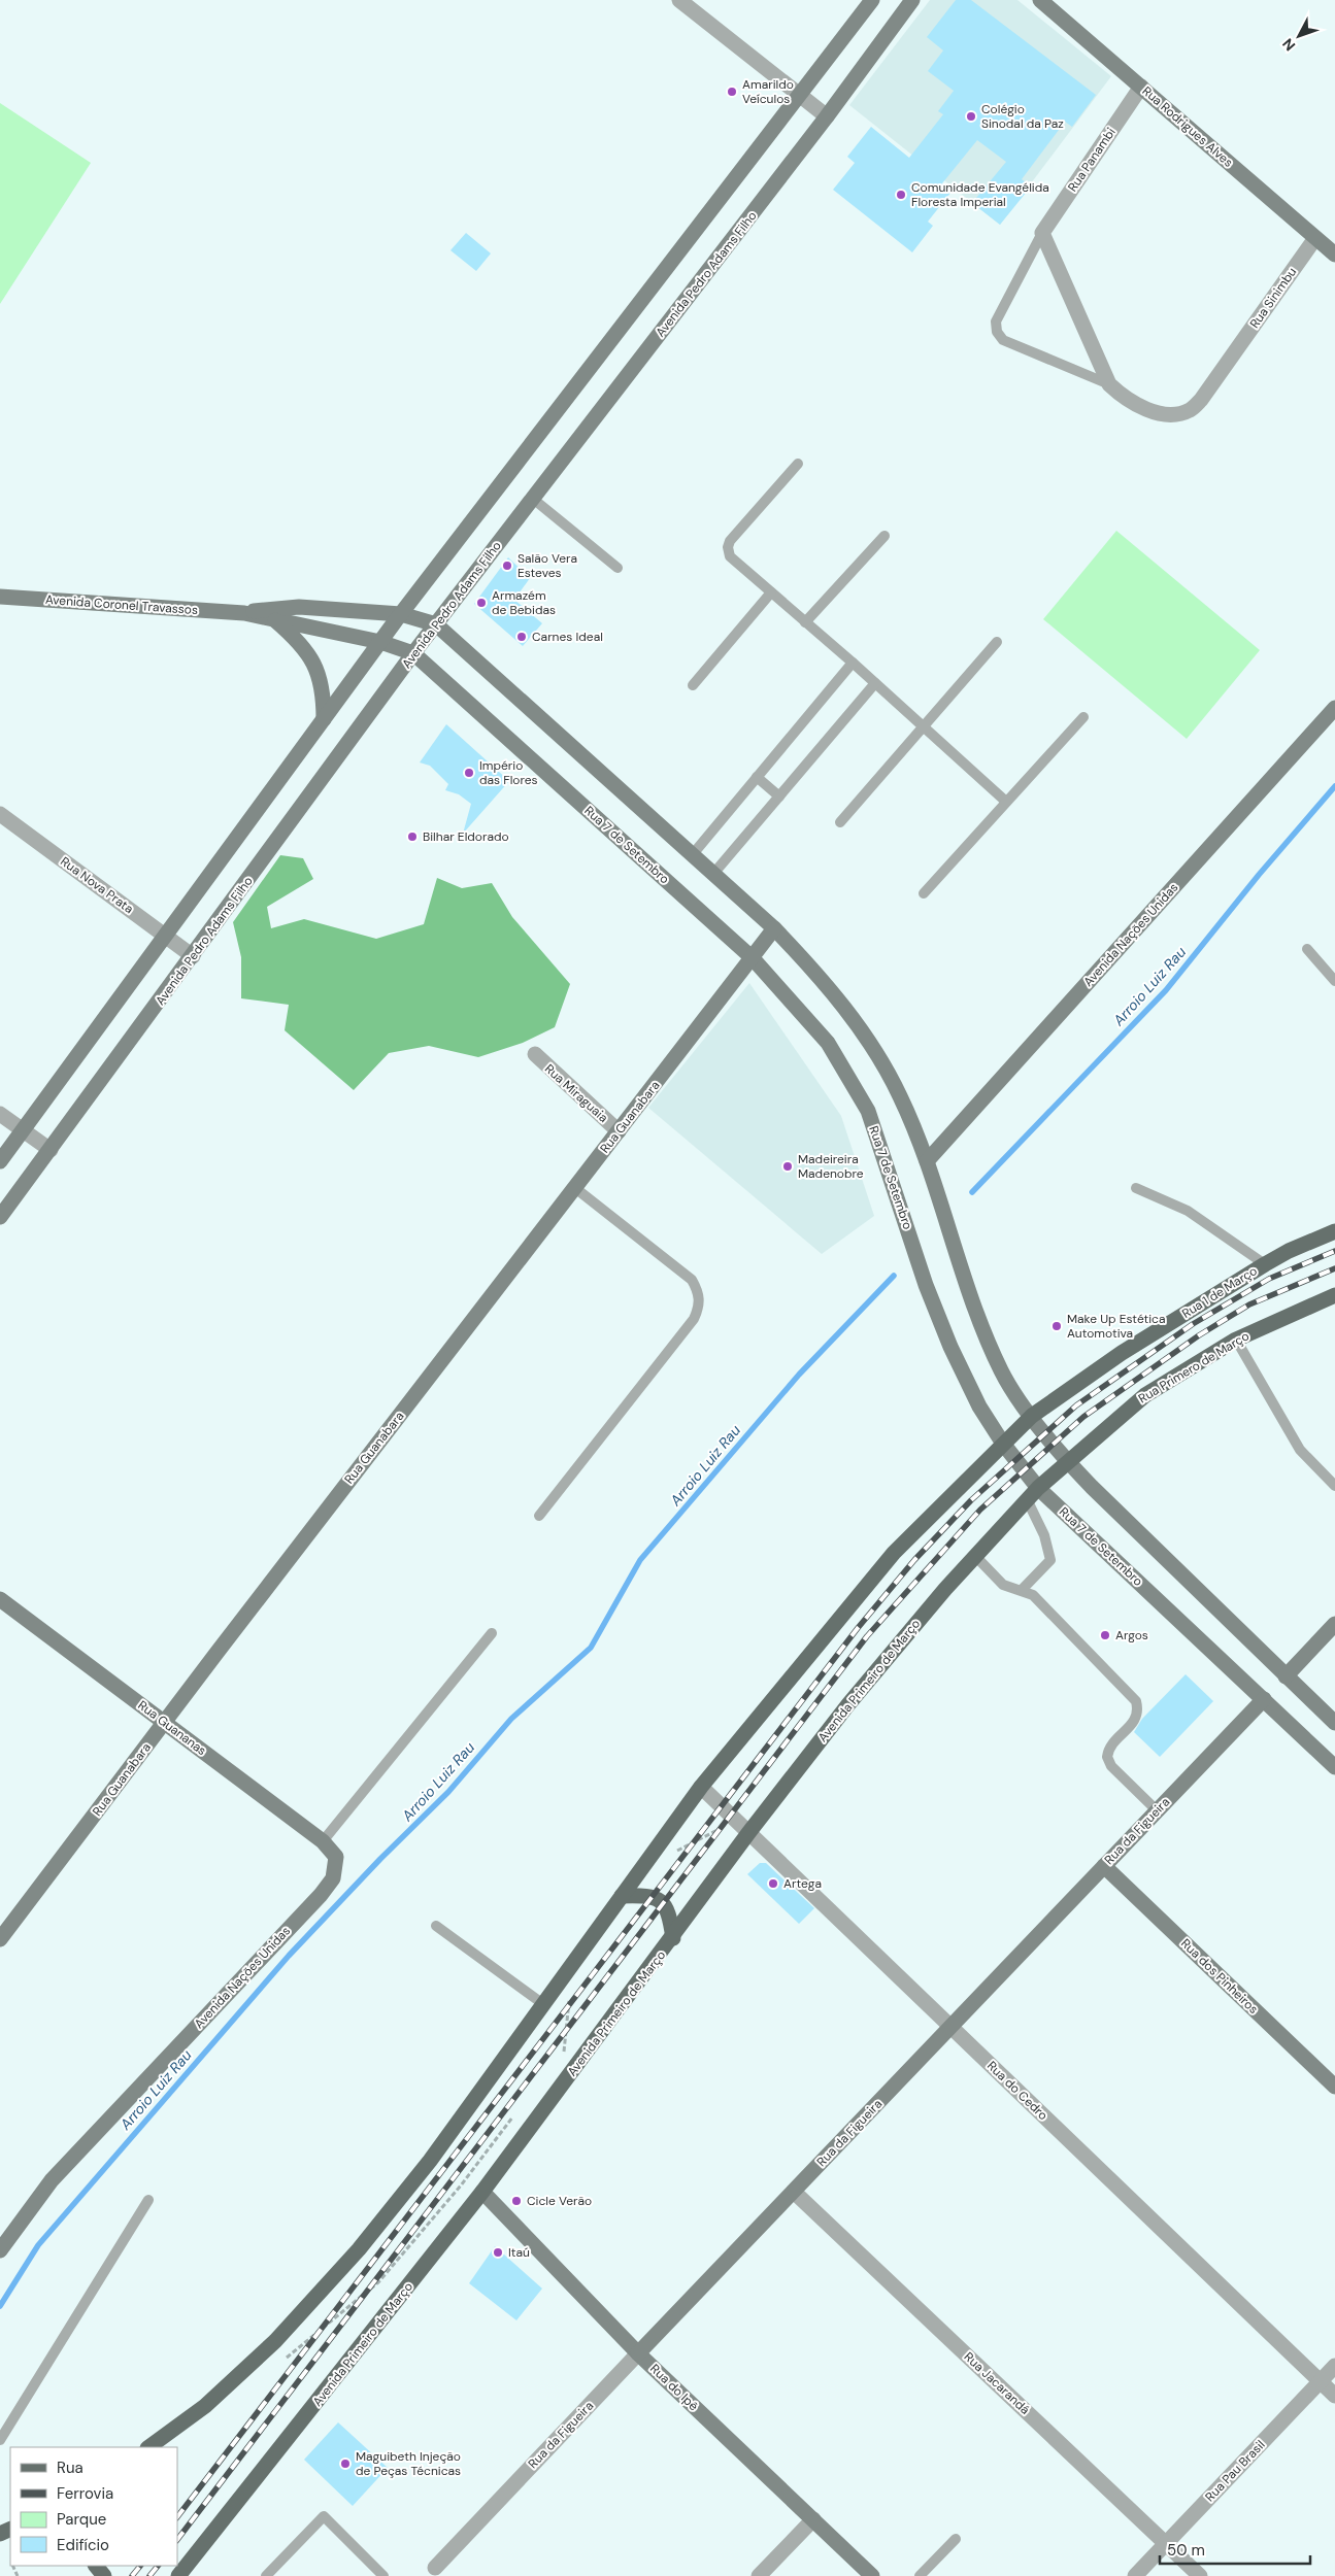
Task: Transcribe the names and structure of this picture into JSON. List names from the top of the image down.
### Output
{
  "streets": {
    "main road": [
      "Rua Rodrigues Alves",
      "Avenida Pedro Adams Filho",
      "Avenida Coronel Travassos",
      "Rua 7 de Setembro",
      "Avenida Nações Unidas",
      "Rua Guanabara",
      "Rua 1 de Março",
      "Rua Primero de Março",
      "Avenida Primeiro de Março",
      "Rua Guananas",
      "Rua da Figueira",
      "Rua dos Pinheiros",
      "Rua do Ipê"
    ],
    "street": [
      "Rua Panambi",
      "Rua Sinimbu",
      "Rua Nova Prata",
      "Rua Miraguaia",
      "Rua do Cedro",
      "Rua Jacarandá",
      "Rua Pau Brasil"
    ]
  },
  "crossings": [
    ["Rua Rodrigues Alves", "Rua Panambi"],
    ["Rua Rodrigues Alves", "Rua Sinimbu"],
    ["Avenida Pedro Adams Filho", "Rua 7 de Setembro"],
    ["Avenida Pedro Adams Filho", "Rua Nova Prata"],
    ["Avenida Coronel Travassos", "Rua 7 de Setembro"],
    ["Rua 7 de Setembro", "Rua Guanabara"],
    ["Rua 7 de Setembro", "Avenida Primeiro de Março"],
    ["Rua 7 de Setembro", "Rua da Figueira"],
    ["Avenida Nações Unidas", "Rua Guananas"],
    ["Rua Miraguaia", "Rua Guanabara"],
    ["Rua Guanabara", "Rua Guananas"],
    ["Rua Primero de Março", "Avenida Primeiro de Março"],
    ["Avenida Primeiro de Março", "Rua do Cedro"],
    ["Avenida Primeiro de Março", "Rua do Ipê"],
    ["Rua da Figueira", "Rua dos Pinheiros"],
    ["Rua da Figueira", "Rua do Cedro"],
    ["Rua da Figueira", "Rua Jacarandá"],
    ["Rua da Figueira", "Rua do Ipê"],
    ["Rua do Cedro", "Rua Pau Brasil"],
    ["Rua Jacarandá", "Rua Pau Brasil"]
  ],
  "water": ["Arroio Luiz Rau"],
  "places": [
    "Amarildo Veículos",
    "Colégio Sinodal da Paz",
    "Comunidade Evangélida Floresta Imperial",
    "Salão Vera Esteves",
    "Armazém de Bebidas",
    "Carnes Ideal",
    "Império das Flores",
    "Bilhar Eldorado",
    "Madeireira Madenobre",
    "Make Up Estética Automotiva",
    "Argos",
    "Artega",
    "Cicle Verão",
    "Itaú",
    "Maguibeth Injeção de Peças Técnicas"
  ],
  "legend": [
    "Rua",
    "Ferrovia",
    "Parque",
    "Edifício"
  ],
  "scale_bar": "50 m",
  "north": "bottom left"
}
